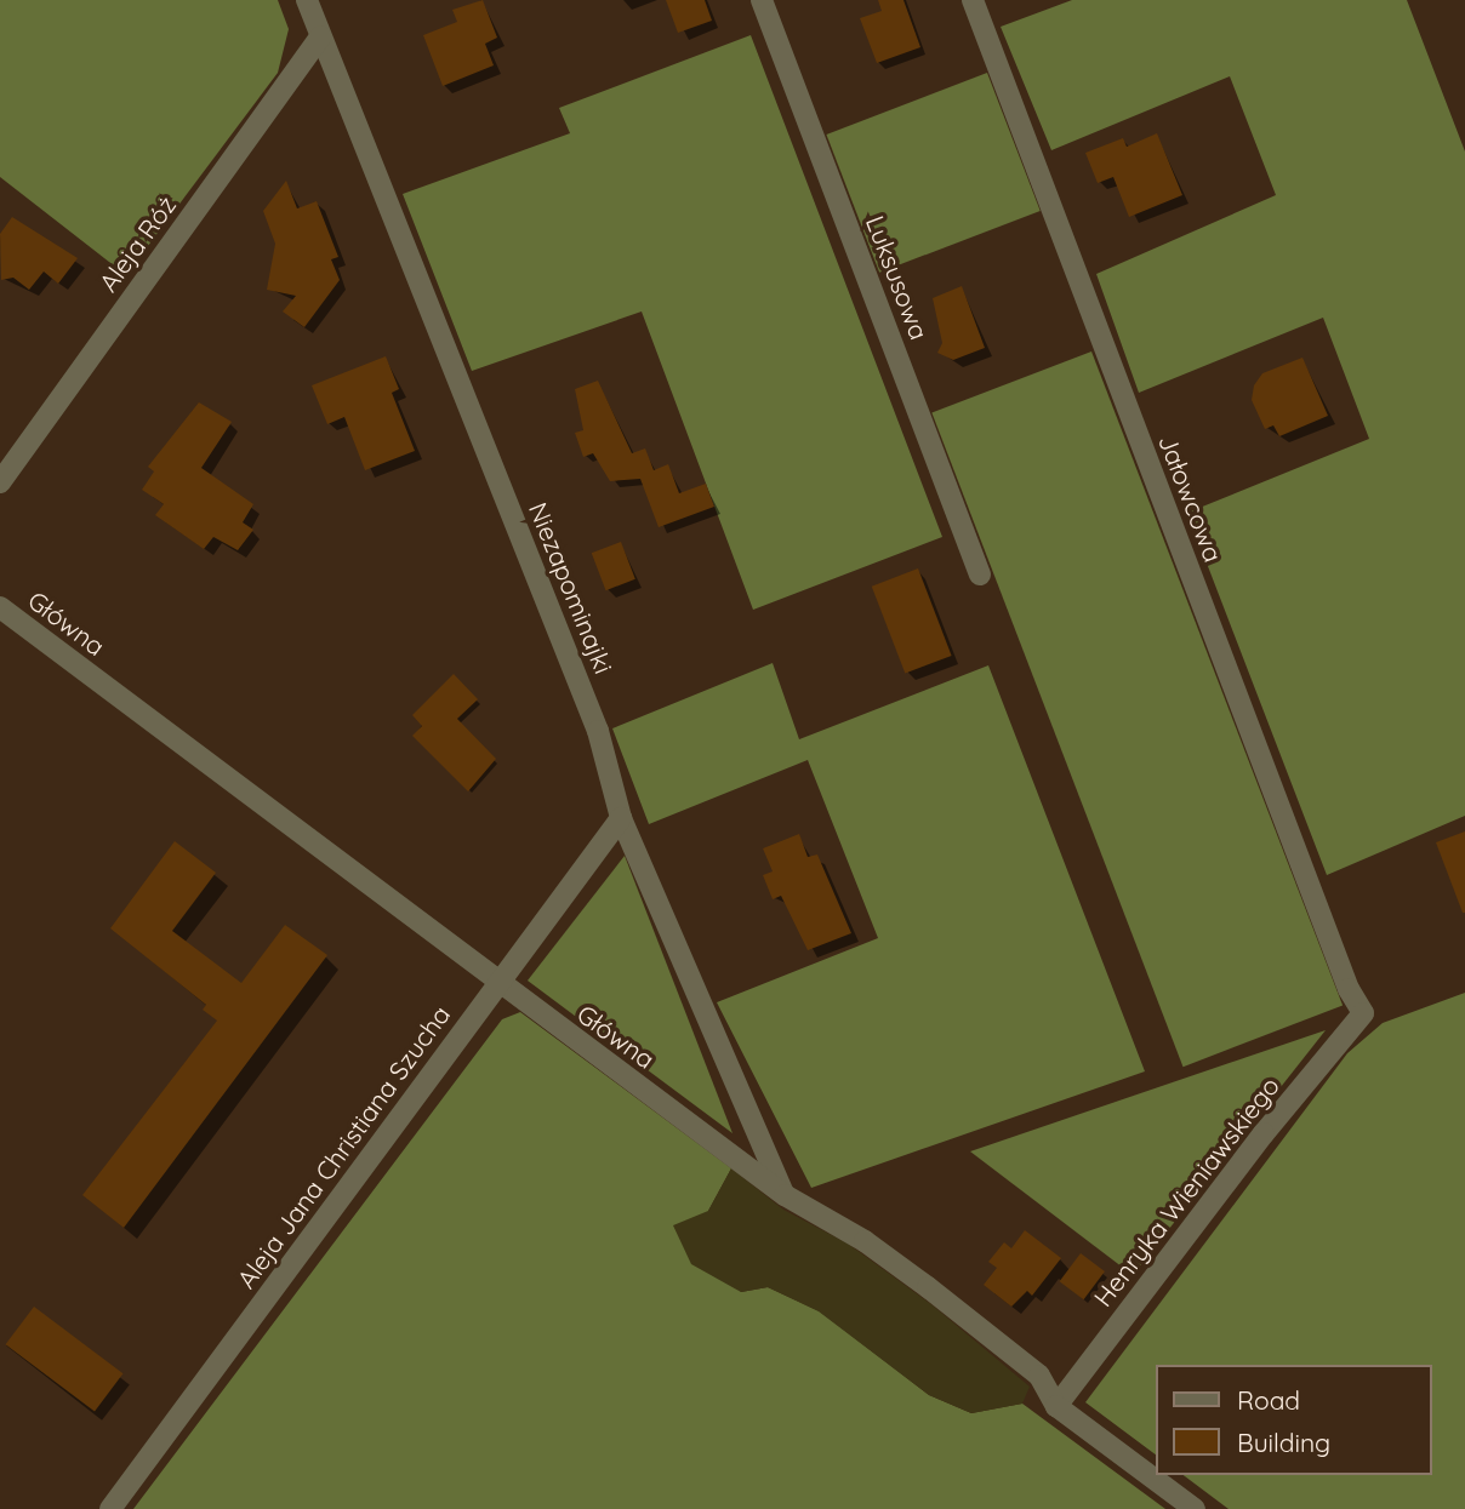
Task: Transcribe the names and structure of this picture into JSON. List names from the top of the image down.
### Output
{
  "streets": {
    "street": [
      "Aleja Róż",
      "Luksusowa",
      "Jałowcowa",
      "Niezapominajki",
      "Główna",
      "Aleja Jana Christiana Szucha",
      "Henryka Wieniawskiego"
    ]
  },
  "crossings": [
    ["Aleja Róż", "Niezapominajki"],
    ["Jałowcowa", "Henryka Wieniawskiego"],
    ["Niezapominajki", "Główna"],
    ["Niezapominajki", "Aleja Jana Christiana Szucha"],
    ["Główna", "Aleja Jana Christiana Szucha"],
    ["Główna", "Henryka Wieniawskiego"]
  ],
  "legend": ["Road", "Building"]
}
